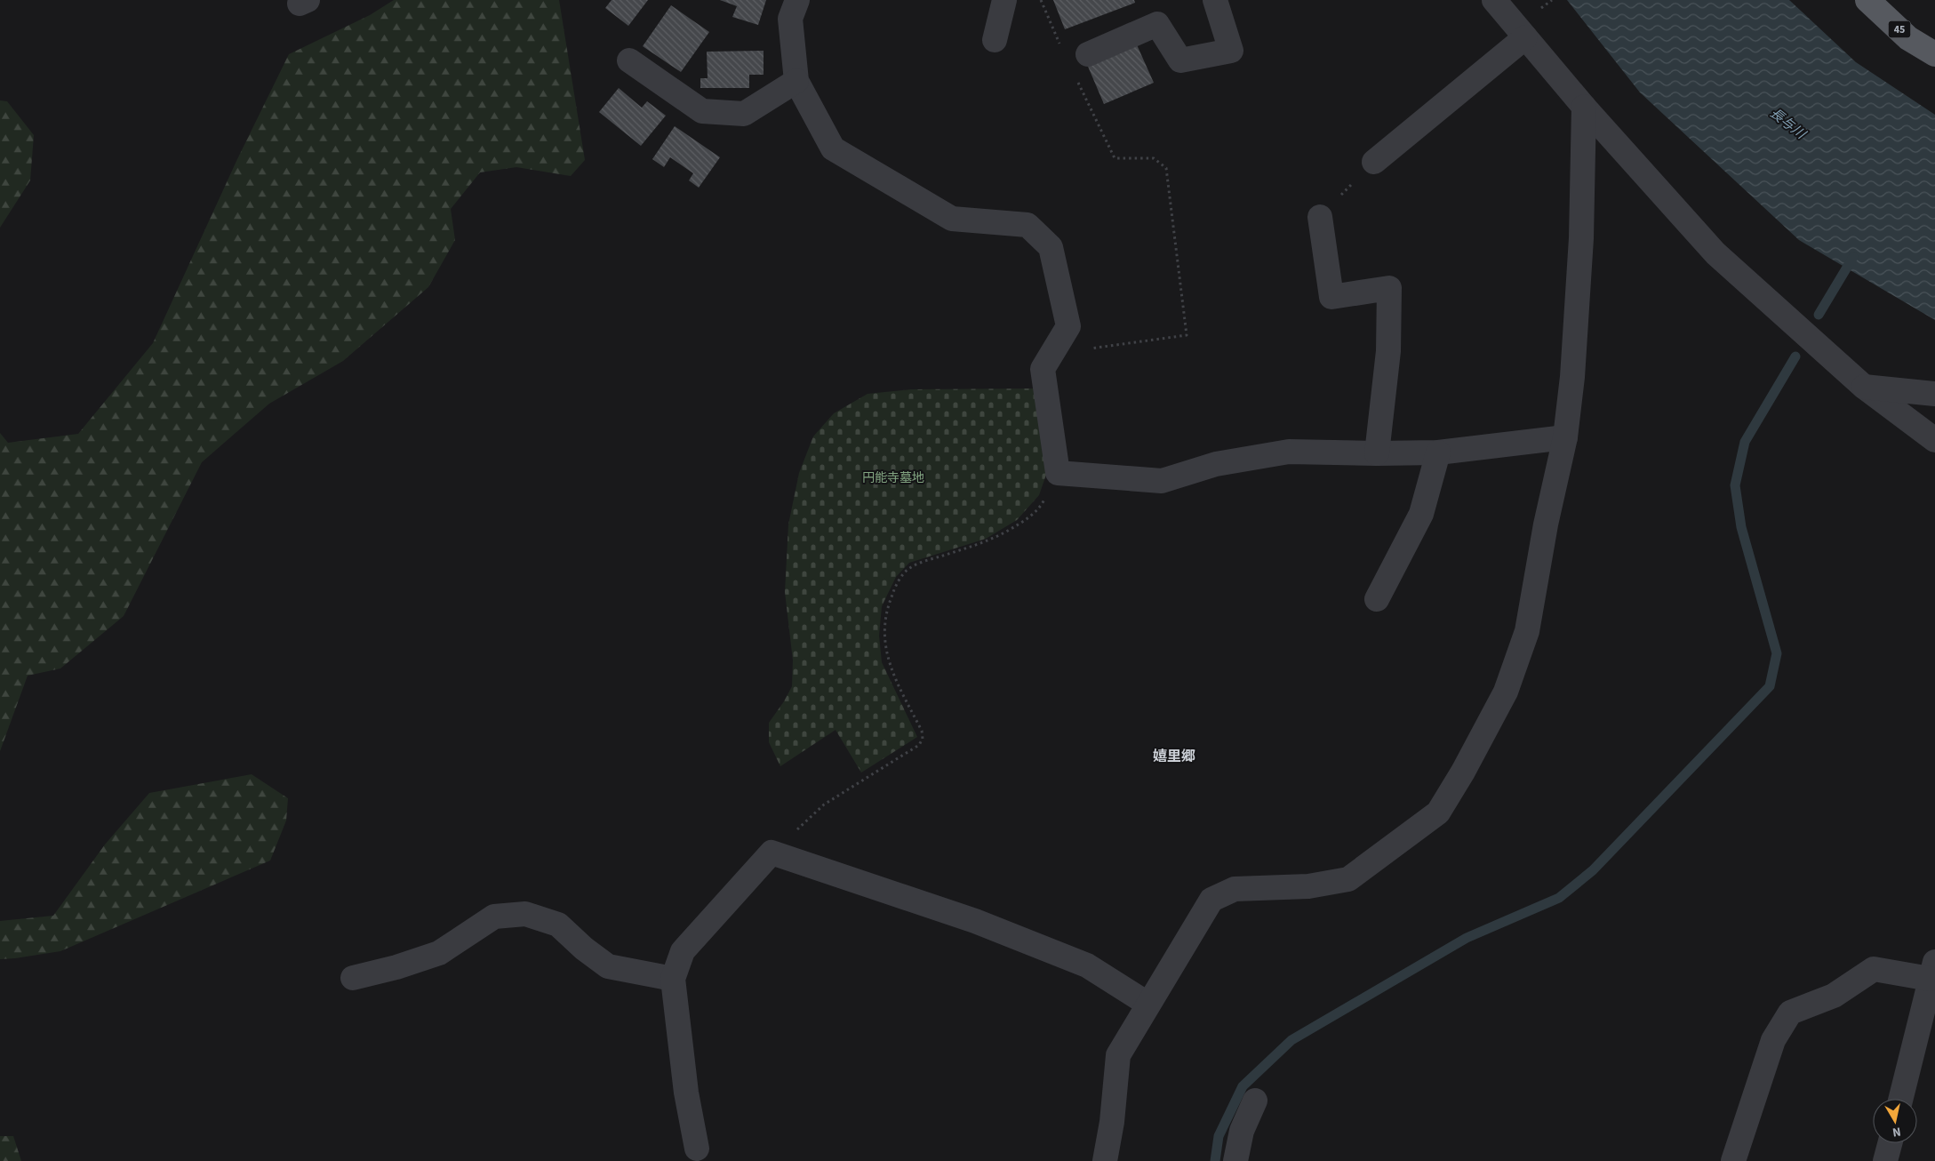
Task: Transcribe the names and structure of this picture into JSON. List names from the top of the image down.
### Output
{
  "streets": {
    "main road": ["45"]
  },
  "districts": ["嬉里郷"],
  "water": ["長与川"],
  "parks": ["円能寺墓地"],
  "north": "bottom"
}
